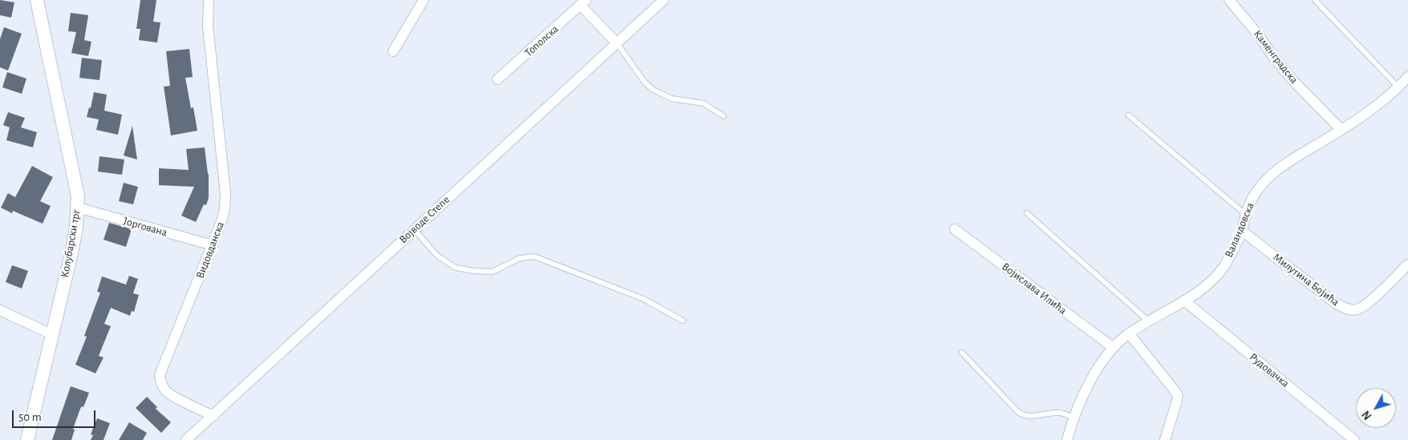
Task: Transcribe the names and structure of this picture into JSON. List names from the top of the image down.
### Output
{
  "streets": {
    "street": [
      "Тополска",
      "Каменградска",
      "Војводе Степе",
      "Јоргована",
      "Валандовска",
      "Колубарски трг",
      "Видовданска",
      "Милутина Бојића",
      "Војислава Илића",
      "Рудовачка"
    ]
  },
  "crossings": [
    ["Каменградска", "Валандовска"],
    ["Војводе Степе", "Видовданска"],
    ["Јоргована", "Колубарски трг"],
    ["Јоргована", "Видовданска"],
    ["Валандовска", "Милутина Бојића"],
    ["Валандовска", "Војислава Илића"],
    ["Валандовска", "Рудовачка"]
  ],
  "scale_bar": "50 m",
  "north": "bottom left"
}
